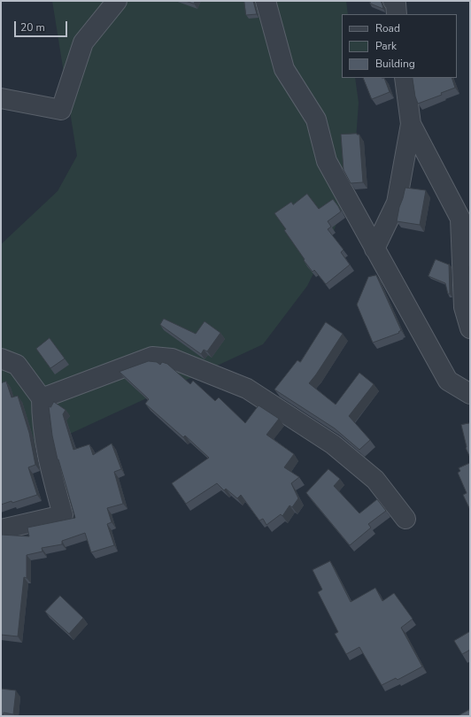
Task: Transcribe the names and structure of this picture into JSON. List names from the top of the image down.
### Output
{
  "legend": ["Road", "Park", "Building"],
  "scale_bar": "20 m"
}
